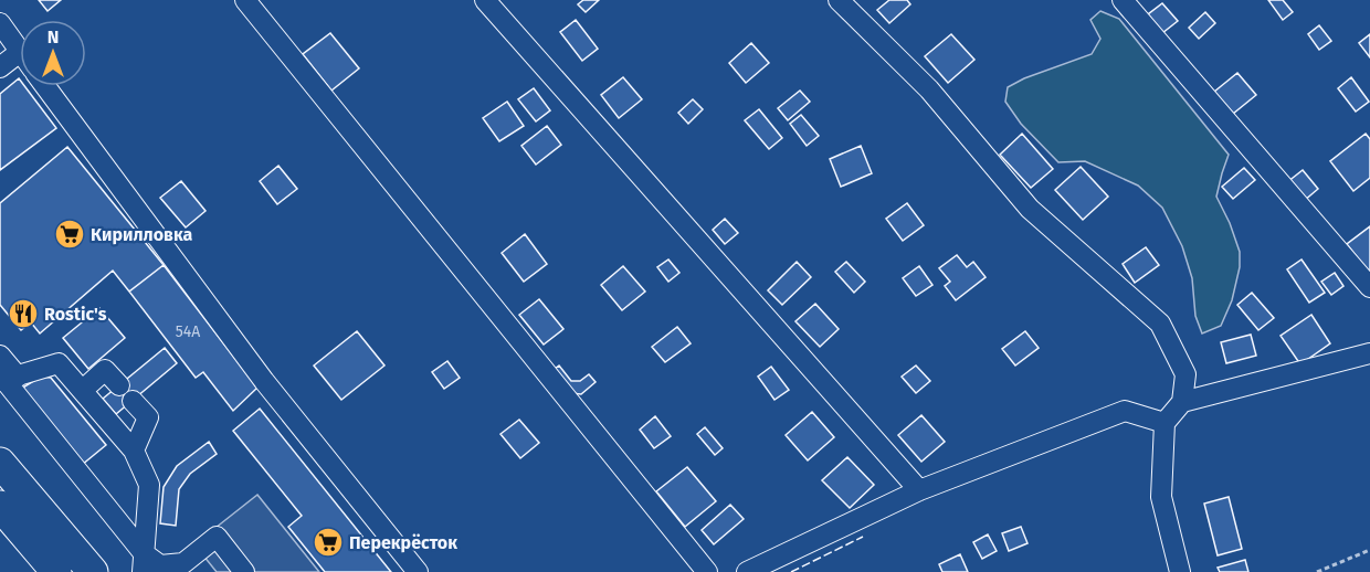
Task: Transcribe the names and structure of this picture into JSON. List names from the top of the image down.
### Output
{
  "places": {
    "supermarket": ["Кирилловка", "Перекрёсток"],
    "restaurant": ["Rostic's"]
  },
  "house_numbers": ["54А"],
  "north": "top"
}
